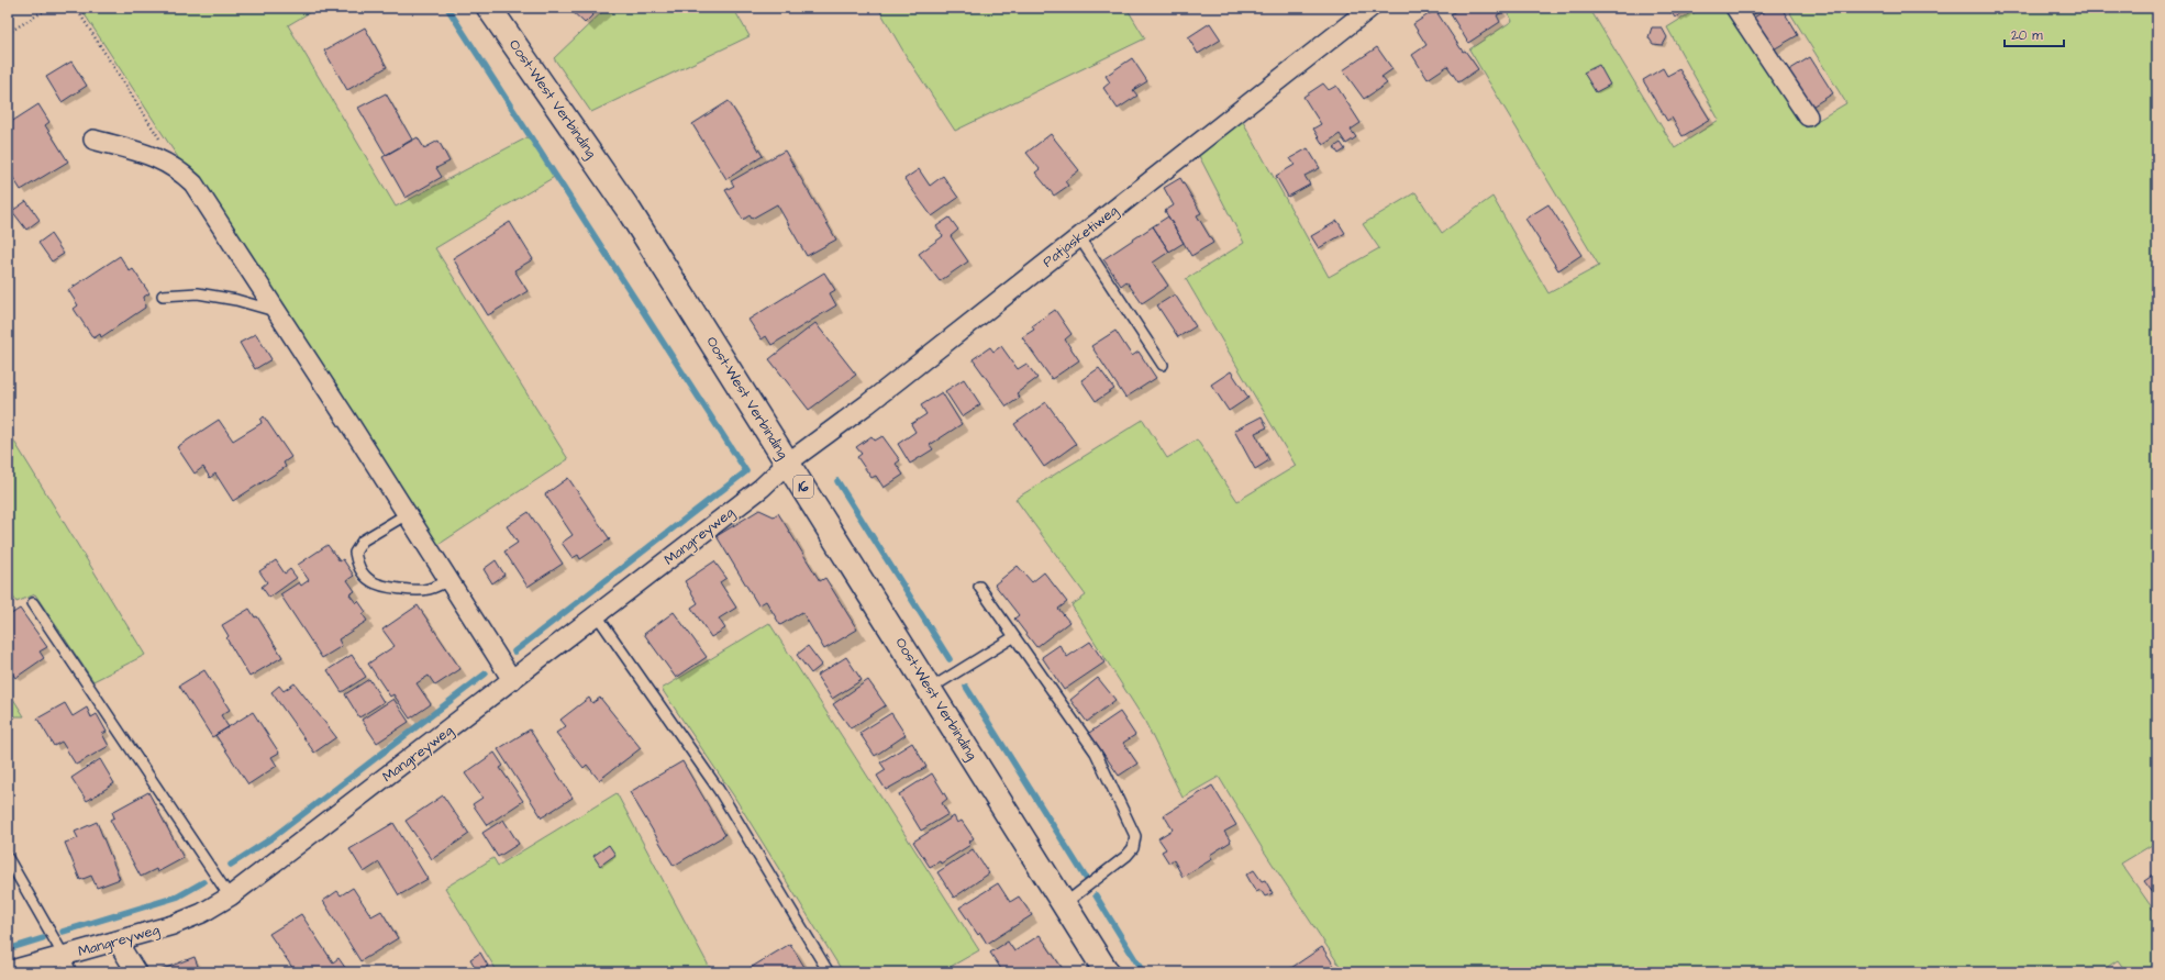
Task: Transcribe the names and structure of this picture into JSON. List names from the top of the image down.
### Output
{
  "streets": {
    "main road": ["Oost-West Verbinding", "16"],
    "street": ["Patjasketiweg", "Mangreyweg"]
  },
  "crossings": [
    ["Oost-West Verbinding", "Patjasketiweg"],
    ["Oost-West Verbinding", "Mangreyweg"],
    ["Patjasketiweg", "Mangreyweg"]
  ],
  "scale_bar": "20 m"
}
